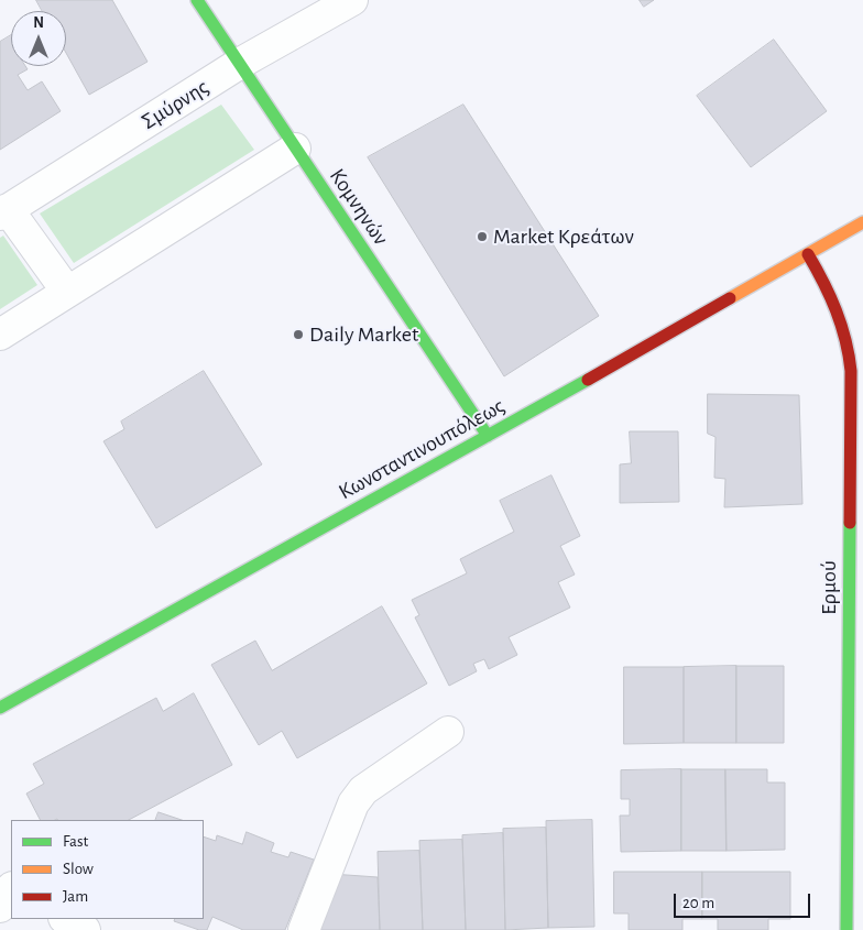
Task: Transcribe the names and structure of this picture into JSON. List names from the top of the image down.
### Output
{
  "streets": {
    "street": [
      "Σμύρνης",
      "Κομνηνών",
      "Κωνσταντινουπόλεως",
      "Ερμού"
    ]
  },
  "crossings": [
    ["Σμύρνης", "Κομνηνών"],
    ["Κομνηνών", "Κωνσταντινουπόλεως"],
    ["Κωνσταντινουπόλεως", "Ερμού"]
  ],
  "places": ["Market Κρεάτων", "Daily Market"],
  "legend": ["Fast", "Slow", "Jam"],
  "scale_bar": "20 m",
  "north": "top"
}
